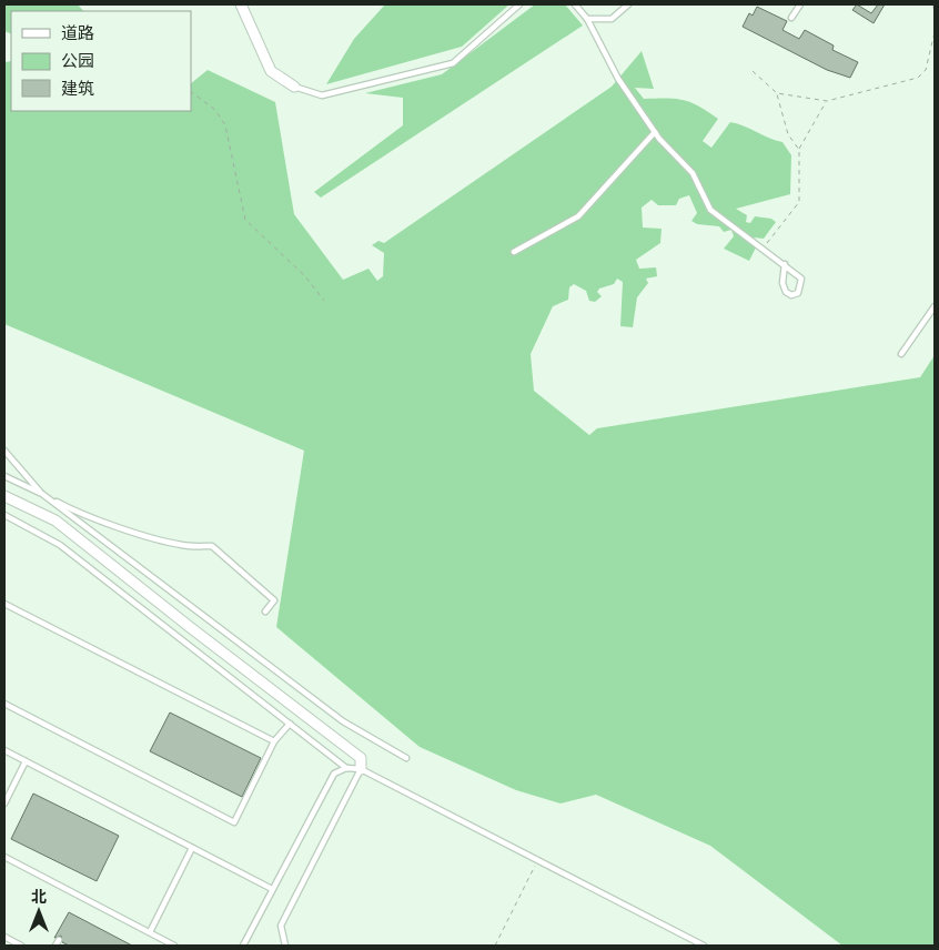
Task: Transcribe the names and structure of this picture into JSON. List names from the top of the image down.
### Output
{
  "legend": ["道路", "公园", "建筑"],
  "north": "top"
}
